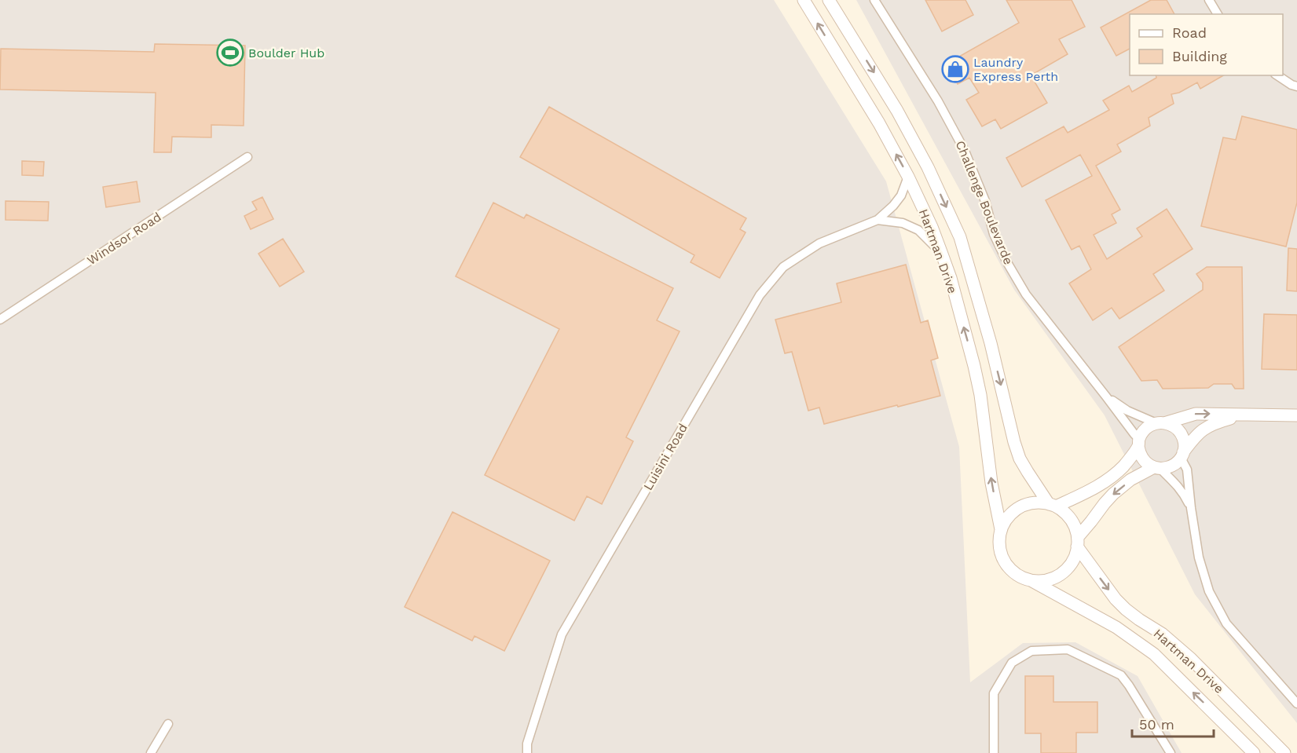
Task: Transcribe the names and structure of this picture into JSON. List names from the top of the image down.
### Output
{
  "streets": {
    "main road": ["Hartman Drive"],
    "street": ["Challenge Boulevarde", "Windsor Road", "Luisini Road"]
  },
  "crossings": [
    ["Hartman Drive", "Luisini Road"]
  ],
  "places": {
    "sports": ["Boulder Hub"],
    "shop": ["Laundry Express Perth"]
  },
  "legend": ["Road", "Building"],
  "scale_bar": "50 m"
}
